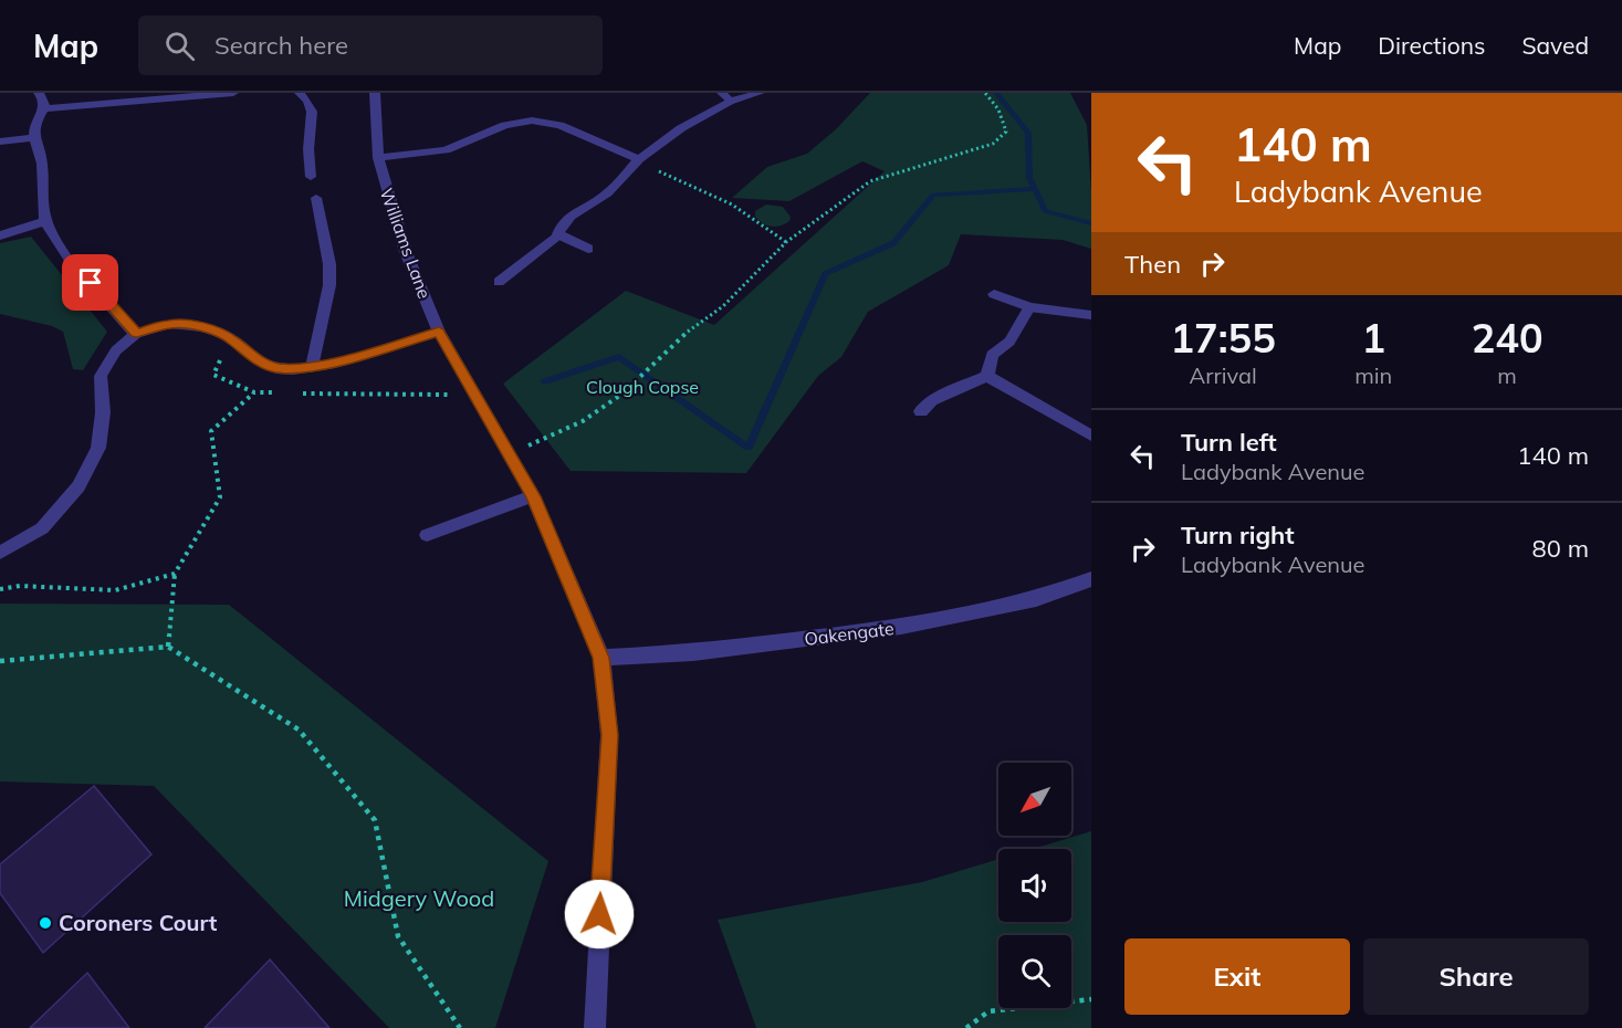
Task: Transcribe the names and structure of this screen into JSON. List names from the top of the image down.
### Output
{
  "streets": {
    "street": ["Williams Lane", "Oakengate"]
  },
  "crossings": [
    ["Williams Lane", "Oakengate"]
  ],
  "parks": ["Clough Copse", "Midgery Wood"],
  "places": ["Coroners Court"],
  "north": "bottom left",
  "page": {
    "header": "Map",
    "search": "Search here",
    "nav": ["Map", "Directions", "Saved"],
    "turn": ["140 m", "Ladybank Avenue"],
    "then": "Then",
    "eta": [
      "17:55",
      "Arrival",
      "1",
      "min",
      "240",
      "m"
    ],
    "list": [
      {
        "name": "Turn left",
        "note": "Ladybank Avenue",
        "value": "140 m"
      },
      {
        "name": "Turn right",
        "note": "Ladybank Avenue",
        "value": "80 m"
      }
    ],
    "buttons": ["Exit", "Share"]
  }
}
